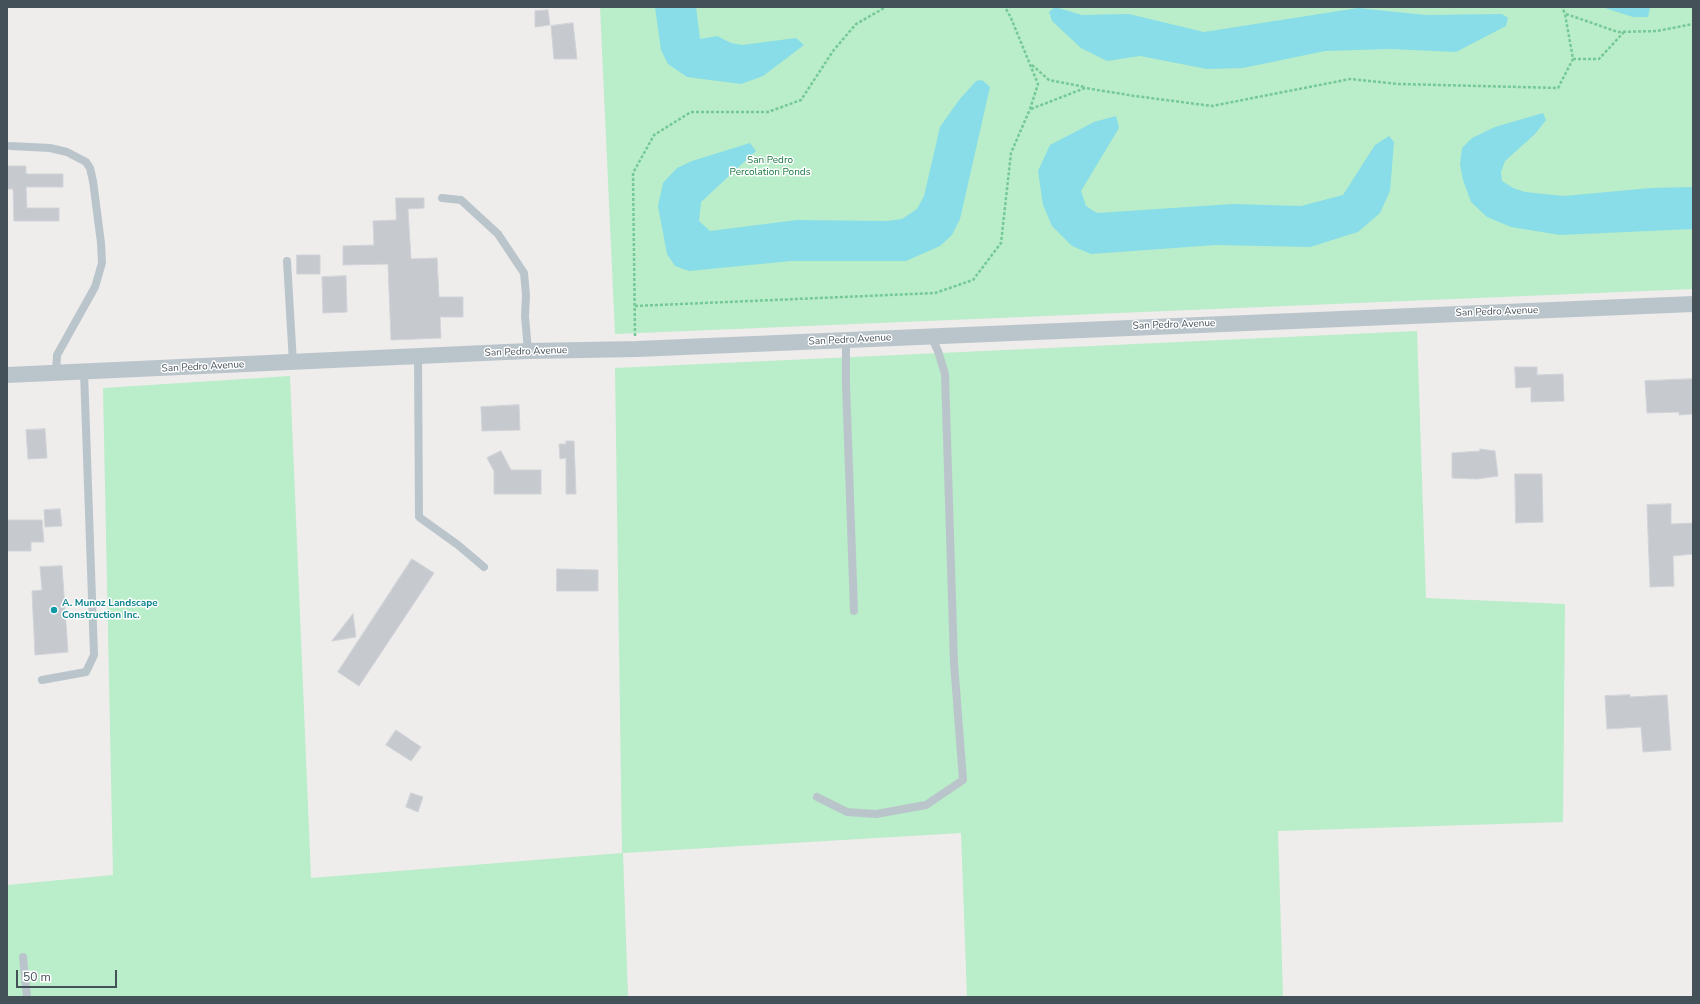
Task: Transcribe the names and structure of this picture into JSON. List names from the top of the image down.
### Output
{
  "streets": {
    "street": ["San Pedro Avenue"]
  },
  "parks": ["San Pedro Percolation Ponds"],
  "places": ["A. Munoz Landscape Construction Inc."],
  "scale_bar": "50 m"
}
